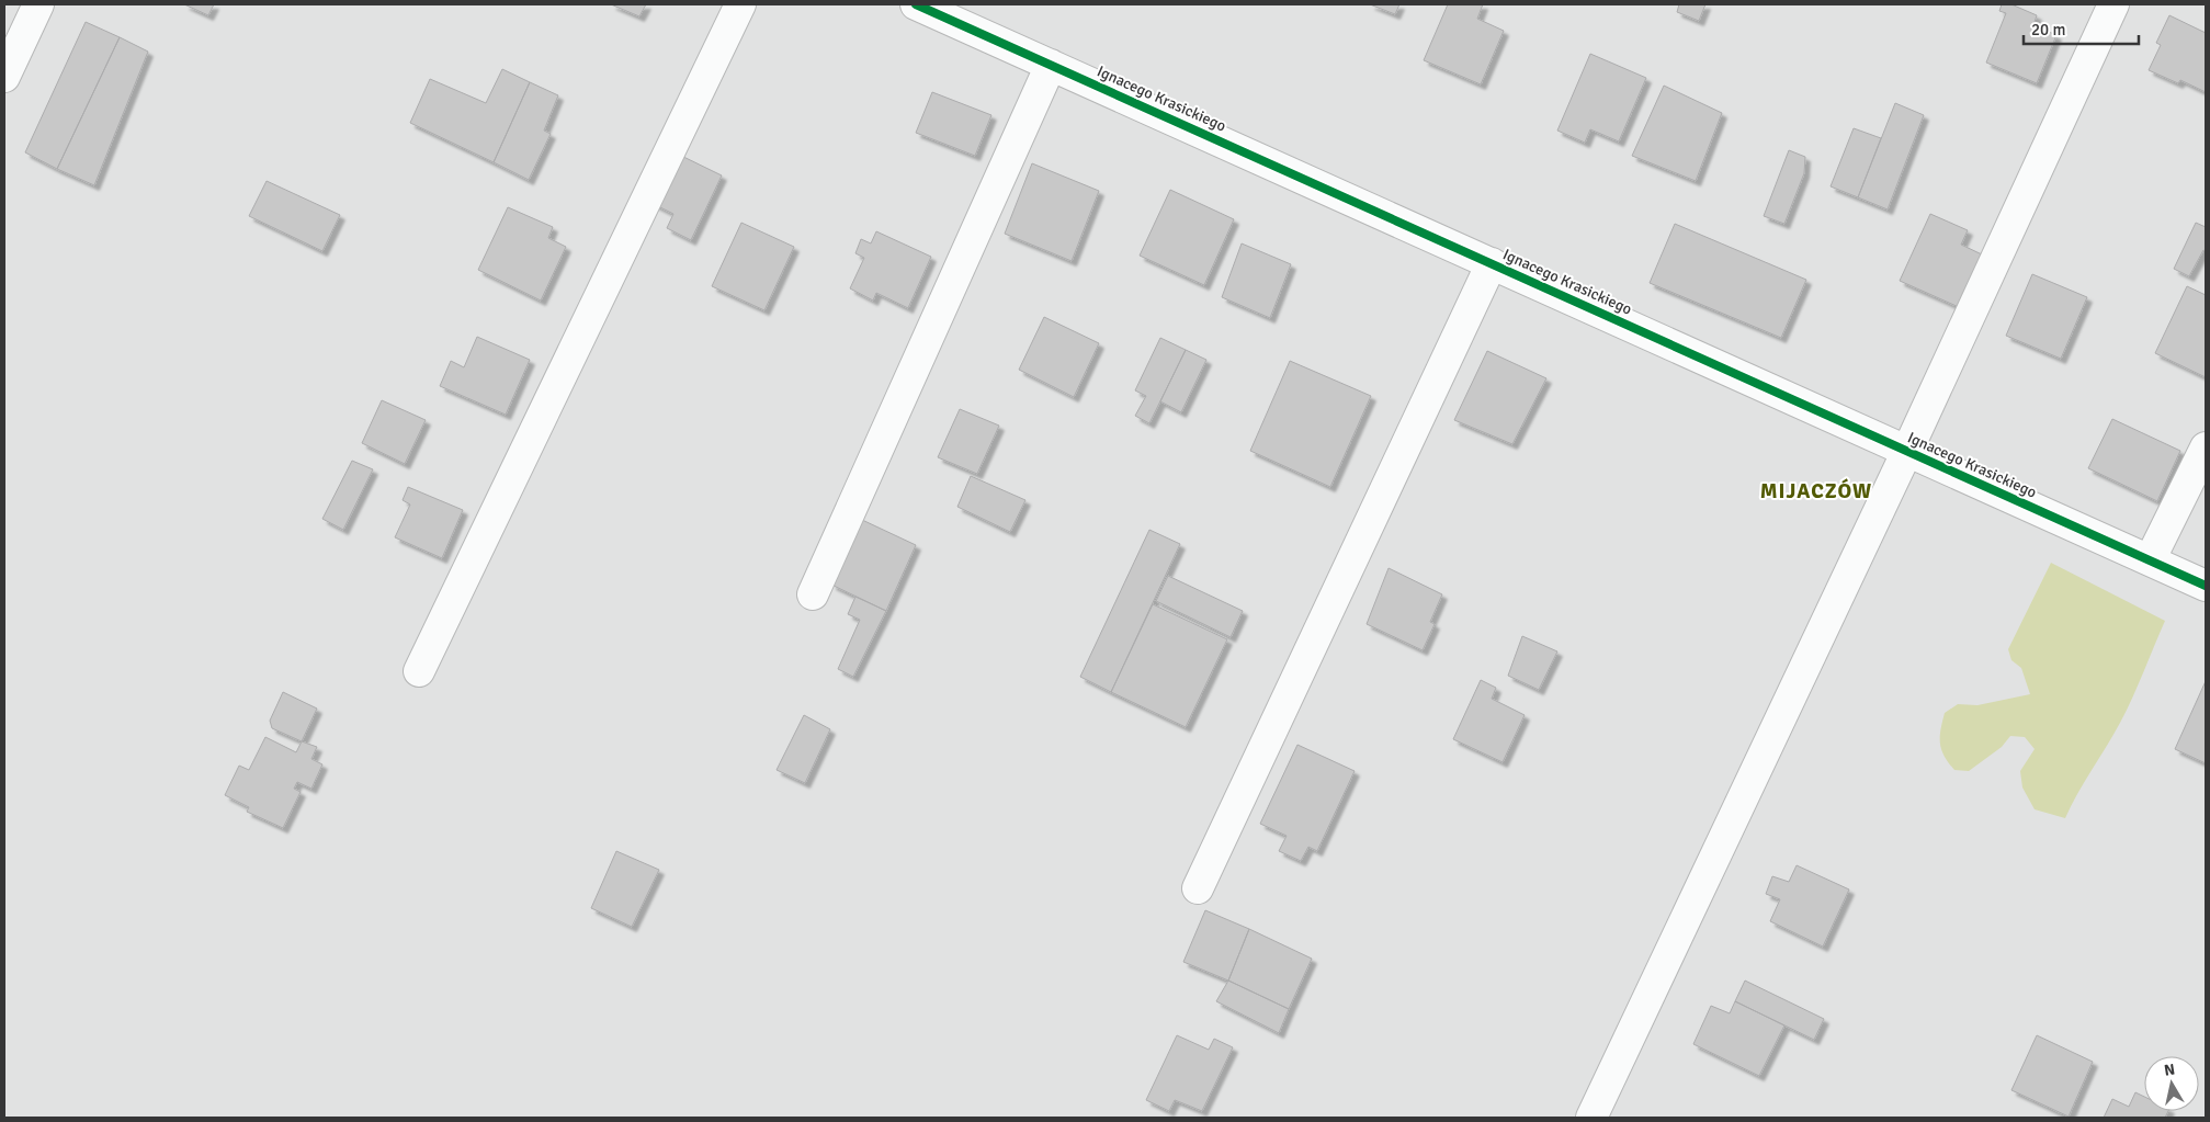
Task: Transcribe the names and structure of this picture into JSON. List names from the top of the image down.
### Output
{
  "streets": {
    "street": ["Ignacego Krasickiego"]
  },
  "districts": ["MIJACZÓW"],
  "scale_bar": "20 m",
  "north": "top"
}
